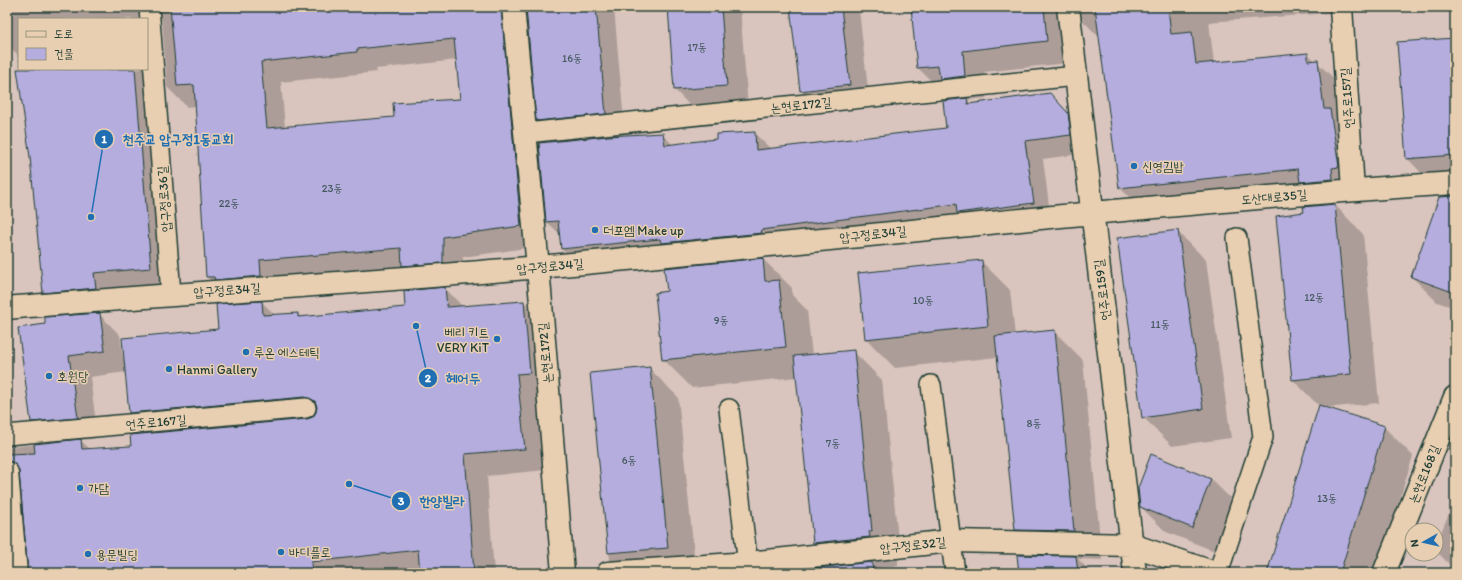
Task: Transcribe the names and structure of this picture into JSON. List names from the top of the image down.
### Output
{
  "streets": {
    "street": [
      "언주로157길",
      "논현로172길",
      "도산대로35길",
      "압구정로34길",
      "언주로159길",
      "논현로168길",
      "압구정로32길"
    ],
    "lane": ["압구정로36길", "언주로167길"]
  },
  "crossings": [
    ["언주로157길", "도산대로35길"],
    ["논현로172길", "압구정로34길"],
    ["논현로172길", "언주로159길"],
    ["도산대로35길", "압구정로34길"],
    ["도산대로35길", "언주로159길"],
    ["압구정로36길", "압구정로34길"],
    ["압구정로34길", "언주로159길"],
    ["언주로159길", "압구정로32길"]
  ],
  "places": [
    "신영김밥",
    "천주교 압구정1동교회",
    "더포엠 Make up",
    "헤어두",
    "베리 키트 VERY KiT",
    "루온 에스테틱",
    "Hanmi Gallery",
    "호원당",
    "한양빌라",
    "가담",
    "바디플로",
    "용문빌딩"
  ],
  "house_numbers": [
    "17동",
    "16동",
    "23동",
    "22동",
    "12동",
    "10동",
    "9동",
    "11동",
    "8동",
    "7동",
    "6동",
    "13동"
  ],
  "legend": ["도로", "건물"],
  "north": "left"
}
